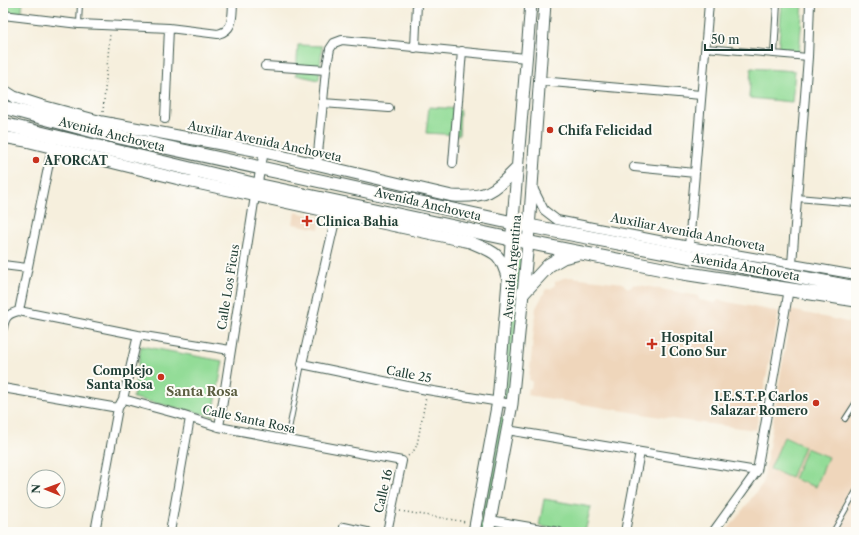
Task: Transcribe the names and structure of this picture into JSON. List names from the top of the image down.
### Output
{
  "streets": {
    "main road": ["Avenida Anchoveta", "Auxiliar Avenida Anchoveta", "Avenida Argentina"],
    "street": [
      "Calle Los Ficus",
      "Calle 25",
      "Calle Santa Rosa",
      "Calle 16"
    ]
  },
  "crossings": [
    ["Avenida Anchoveta", "Avenida Argentina"],
    ["Avenida Anchoveta", "Calle Los Ficus"],
    ["Auxiliar Avenida Anchoveta", "Avenida Argentina"],
    ["Auxiliar Avenida Anchoveta", "Calle Los Ficus"],
    ["Avenida Argentina", "Calle 25"],
    ["Calle Los Ficus", "Calle Santa Rosa"],
    ["Calle 25", "Calle 16"],
    ["Calle Santa Rosa", "Calle 16"]
  ],
  "districts": ["Santa Rosa"],
  "places": {
    "other": [
      "Chifa Felicidad",
      "AFORCAT",
      "Complejo Santa Rosa",
      "I.E.S.T.P Carlos Salazar Romero"
    ],
    "health": ["Clinica Bahia", "Hospital I Cono Sur"]
  },
  "scale_bar": "50 m",
  "north": "left"
}
